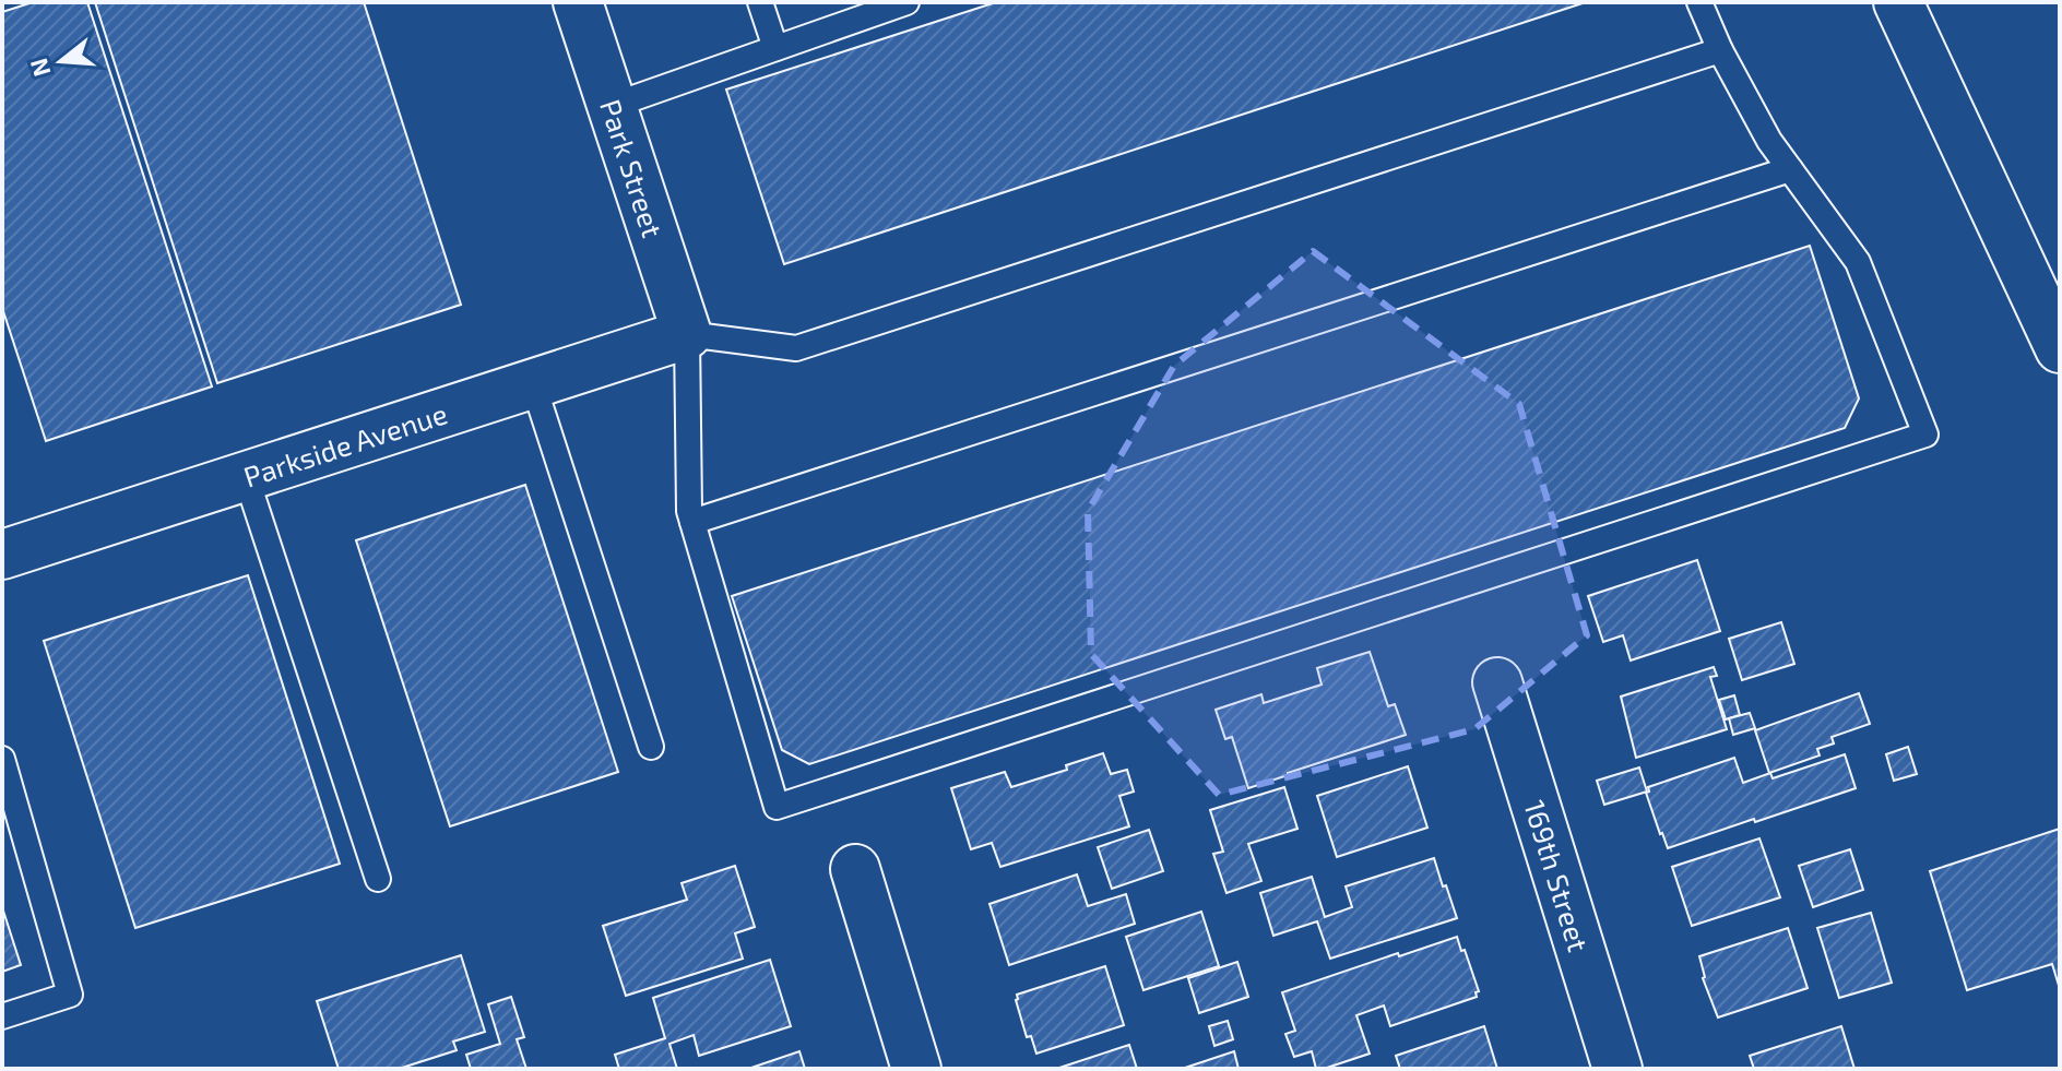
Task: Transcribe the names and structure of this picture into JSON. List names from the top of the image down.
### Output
{
  "streets": {
    "main road": ["Park Street", "Parkside Avenue", "169th Street"]
  },
  "crossings": [
    ["Park Street", "Parkside Avenue"]
  ],
  "north": "left"
}
